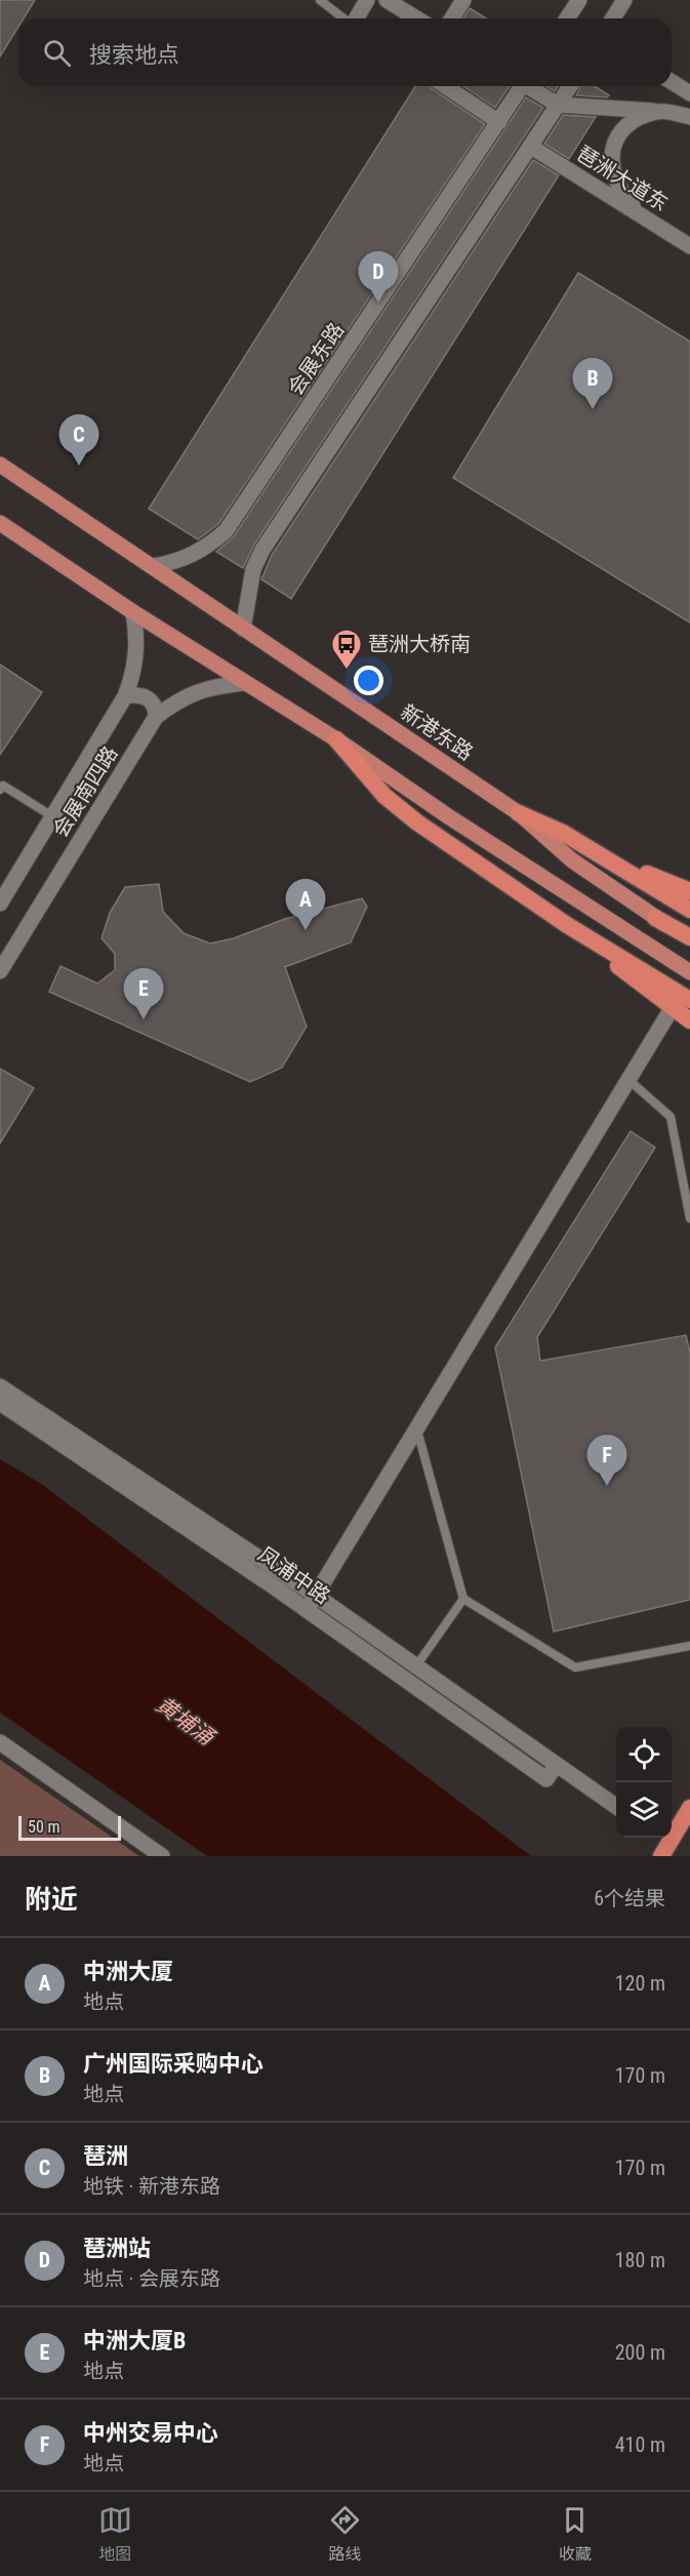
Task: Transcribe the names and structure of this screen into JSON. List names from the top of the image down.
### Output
{
  "streets": {
    "main road": ["新港东路"],
    "street": [
      "琶洲大道东",
      "会展东路",
      "会展南四路",
      "凤浦中路"
    ]
  },
  "crossings": [
    ["会展东路", "新港东路"]
  ],
  "water": ["黄埔涌"],
  "places": {
    "bus stop": ["琶洲大桥南"]
  },
  "scale_bar": "50 m",
  "page": {
    "search": "搜索地点",
    "pins": [
      "D",
      "B",
      "C",
      "A",
      "E",
      "F"
    ],
    "scale": "50 m",
    "heading": ["附近", "6个结果"],
    "list": [
      {
        "mark": "A",
        "name": "中洲大厦",
        "note": "地点",
        "value": "120 m"
      },
      {
        "mark": "B",
        "name": "广州国际采购中心",
        "note": "地点",
        "value": "170 m"
      },
      {
        "mark": "C",
        "name": "琶洲",
        "note": "地铁 · 新港东路",
        "value": "170 m"
      },
      {
        "mark": "D",
        "name": "琶洲站",
        "note": "地点 · 会展东路",
        "value": "180 m"
      },
      {
        "mark": "E",
        "name": "中洲大厦B",
        "note": "地点",
        "value": "200 m"
      },
      {
        "mark": "F",
        "name": "中州交易中心",
        "note": "地点",
        "value": "410 m"
      }
    ],
    "nav": ["地图", "路线", "收藏"]
  }
}
